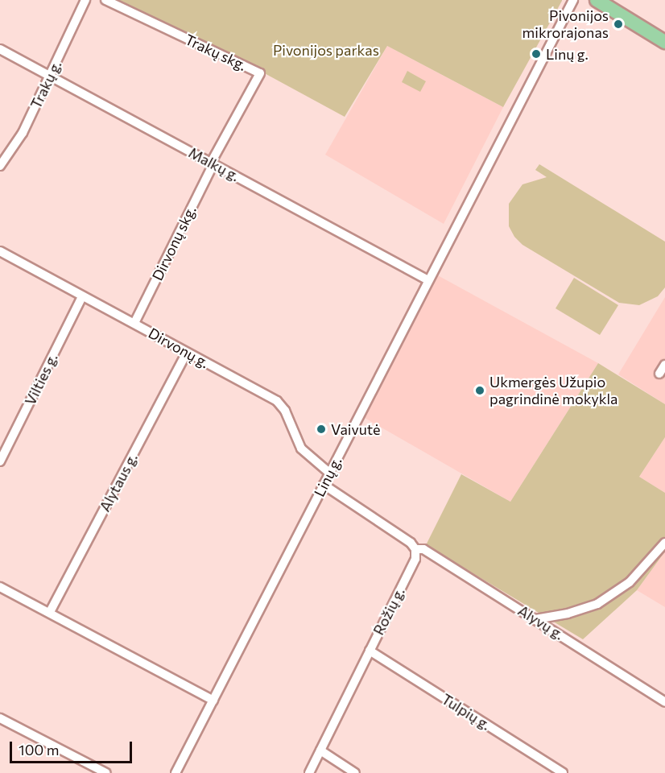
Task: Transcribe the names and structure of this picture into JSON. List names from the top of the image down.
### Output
{
  "streets": {
    "street": [
      "Trakų skg.",
      "Trakų g.",
      "Malkų g.",
      "Dirvonų skg.",
      "Dirvonų g.",
      "Vilties g.",
      "Linų g.",
      "Alytaus g.",
      "Rožių g.",
      "Alyvų g.",
      "Tulpių g."
    ]
  },
  "crossings": [
    ["Trakų skg.", "Malkų g."],
    ["Trakų skg.", "Dirvonų skg."],
    ["Trakų g.", "Malkų g."],
    ["Malkų g.", "Dirvonų skg."],
    ["Malkų g.", "Linų g."],
    ["Dirvonų skg.", "Dirvonų g."],
    ["Dirvonų g.", "Vilties g."],
    ["Dirvonų g.", "Linų g."],
    ["Dirvonų g.", "Alytaus g."],
    ["Rožių g.", "Alyvų g."],
    ["Rožių g.", "Tulpių g."]
  ],
  "parks": ["Pivonijos parkas"],
  "places": [
    "Pivonijos mikrorajonas",
    "Linų g.",
    "Ukmergės Užupio pagrindinė mokykla",
    "Vaivutė"
  ],
  "scale_bar": "100 m"
}
